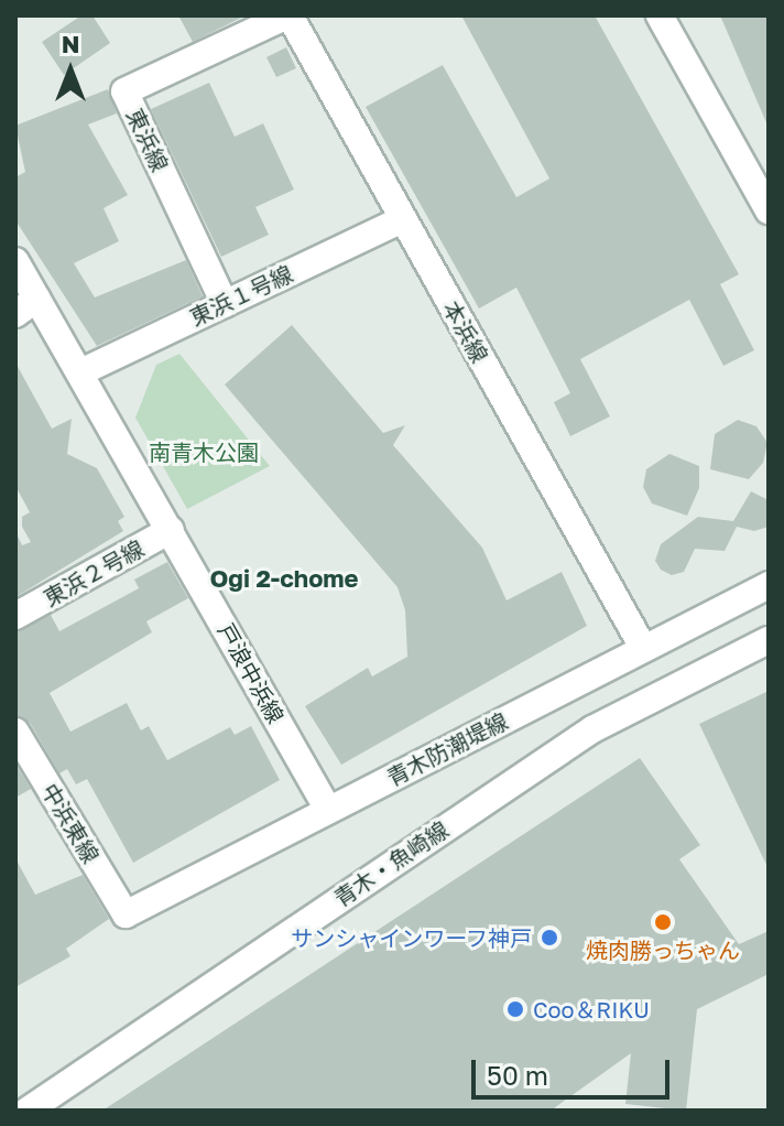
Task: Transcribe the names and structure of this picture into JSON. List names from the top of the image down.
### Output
{
  "streets": {
    "street": [
      "東浜線",
      "東浜１号線",
      "本浜線",
      "東浜２号線",
      "戸浪中浜線",
      "青木防潮堤線",
      "中浜東線",
      "青木・魚崎線"
    ]
  },
  "crossings": [
    ["東浜線", "東浜１号線"],
    ["東浜線", "本浜線"],
    ["東浜１号線", "本浜線"],
    ["東浜１号線", "戸浪中浜線"],
    ["本浜線", "青木防潮堤線"],
    ["東浜２号線", "戸浪中浜線"],
    ["戸浪中浜線", "青木防潮堤線"],
    ["青木防潮堤線", "中浜東線"]
  ],
  "districts": ["Ogi 2-chome"],
  "parks": ["南青木公園"],
  "places": ["焼肉勝っちゃん", "サンシャインワーフ神戸", "Coo＆RIKU"],
  "scale_bar": "50 m",
  "north": "top"
}
